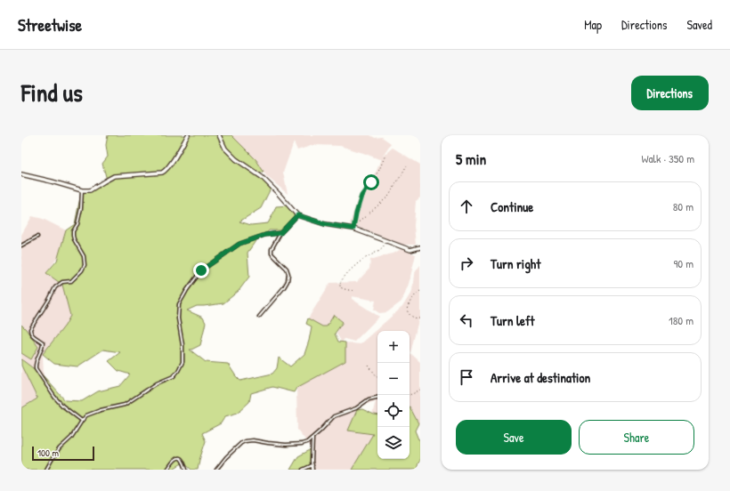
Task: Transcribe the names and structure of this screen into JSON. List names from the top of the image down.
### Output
{
  "scale_bar": "100 m",
  "page": {
    "header": "Streetwise",
    "nav": ["Map", "Directions", "Saved"],
    "title": "Find us",
    "buttons": [
      "Directions",
      ["Save", "Share"]
    ],
    "heading": ["5 min", "Walk · 350 m"],
    "list": [
      ["Continue", "80 m"],
      ["Turn right", "90 m"],
      ["Turn left", "180 m"],
      "Arrive at destination"
    ],
    "map_buttons": ["+", "−"],
    "scale": "100 m"
  }
}
